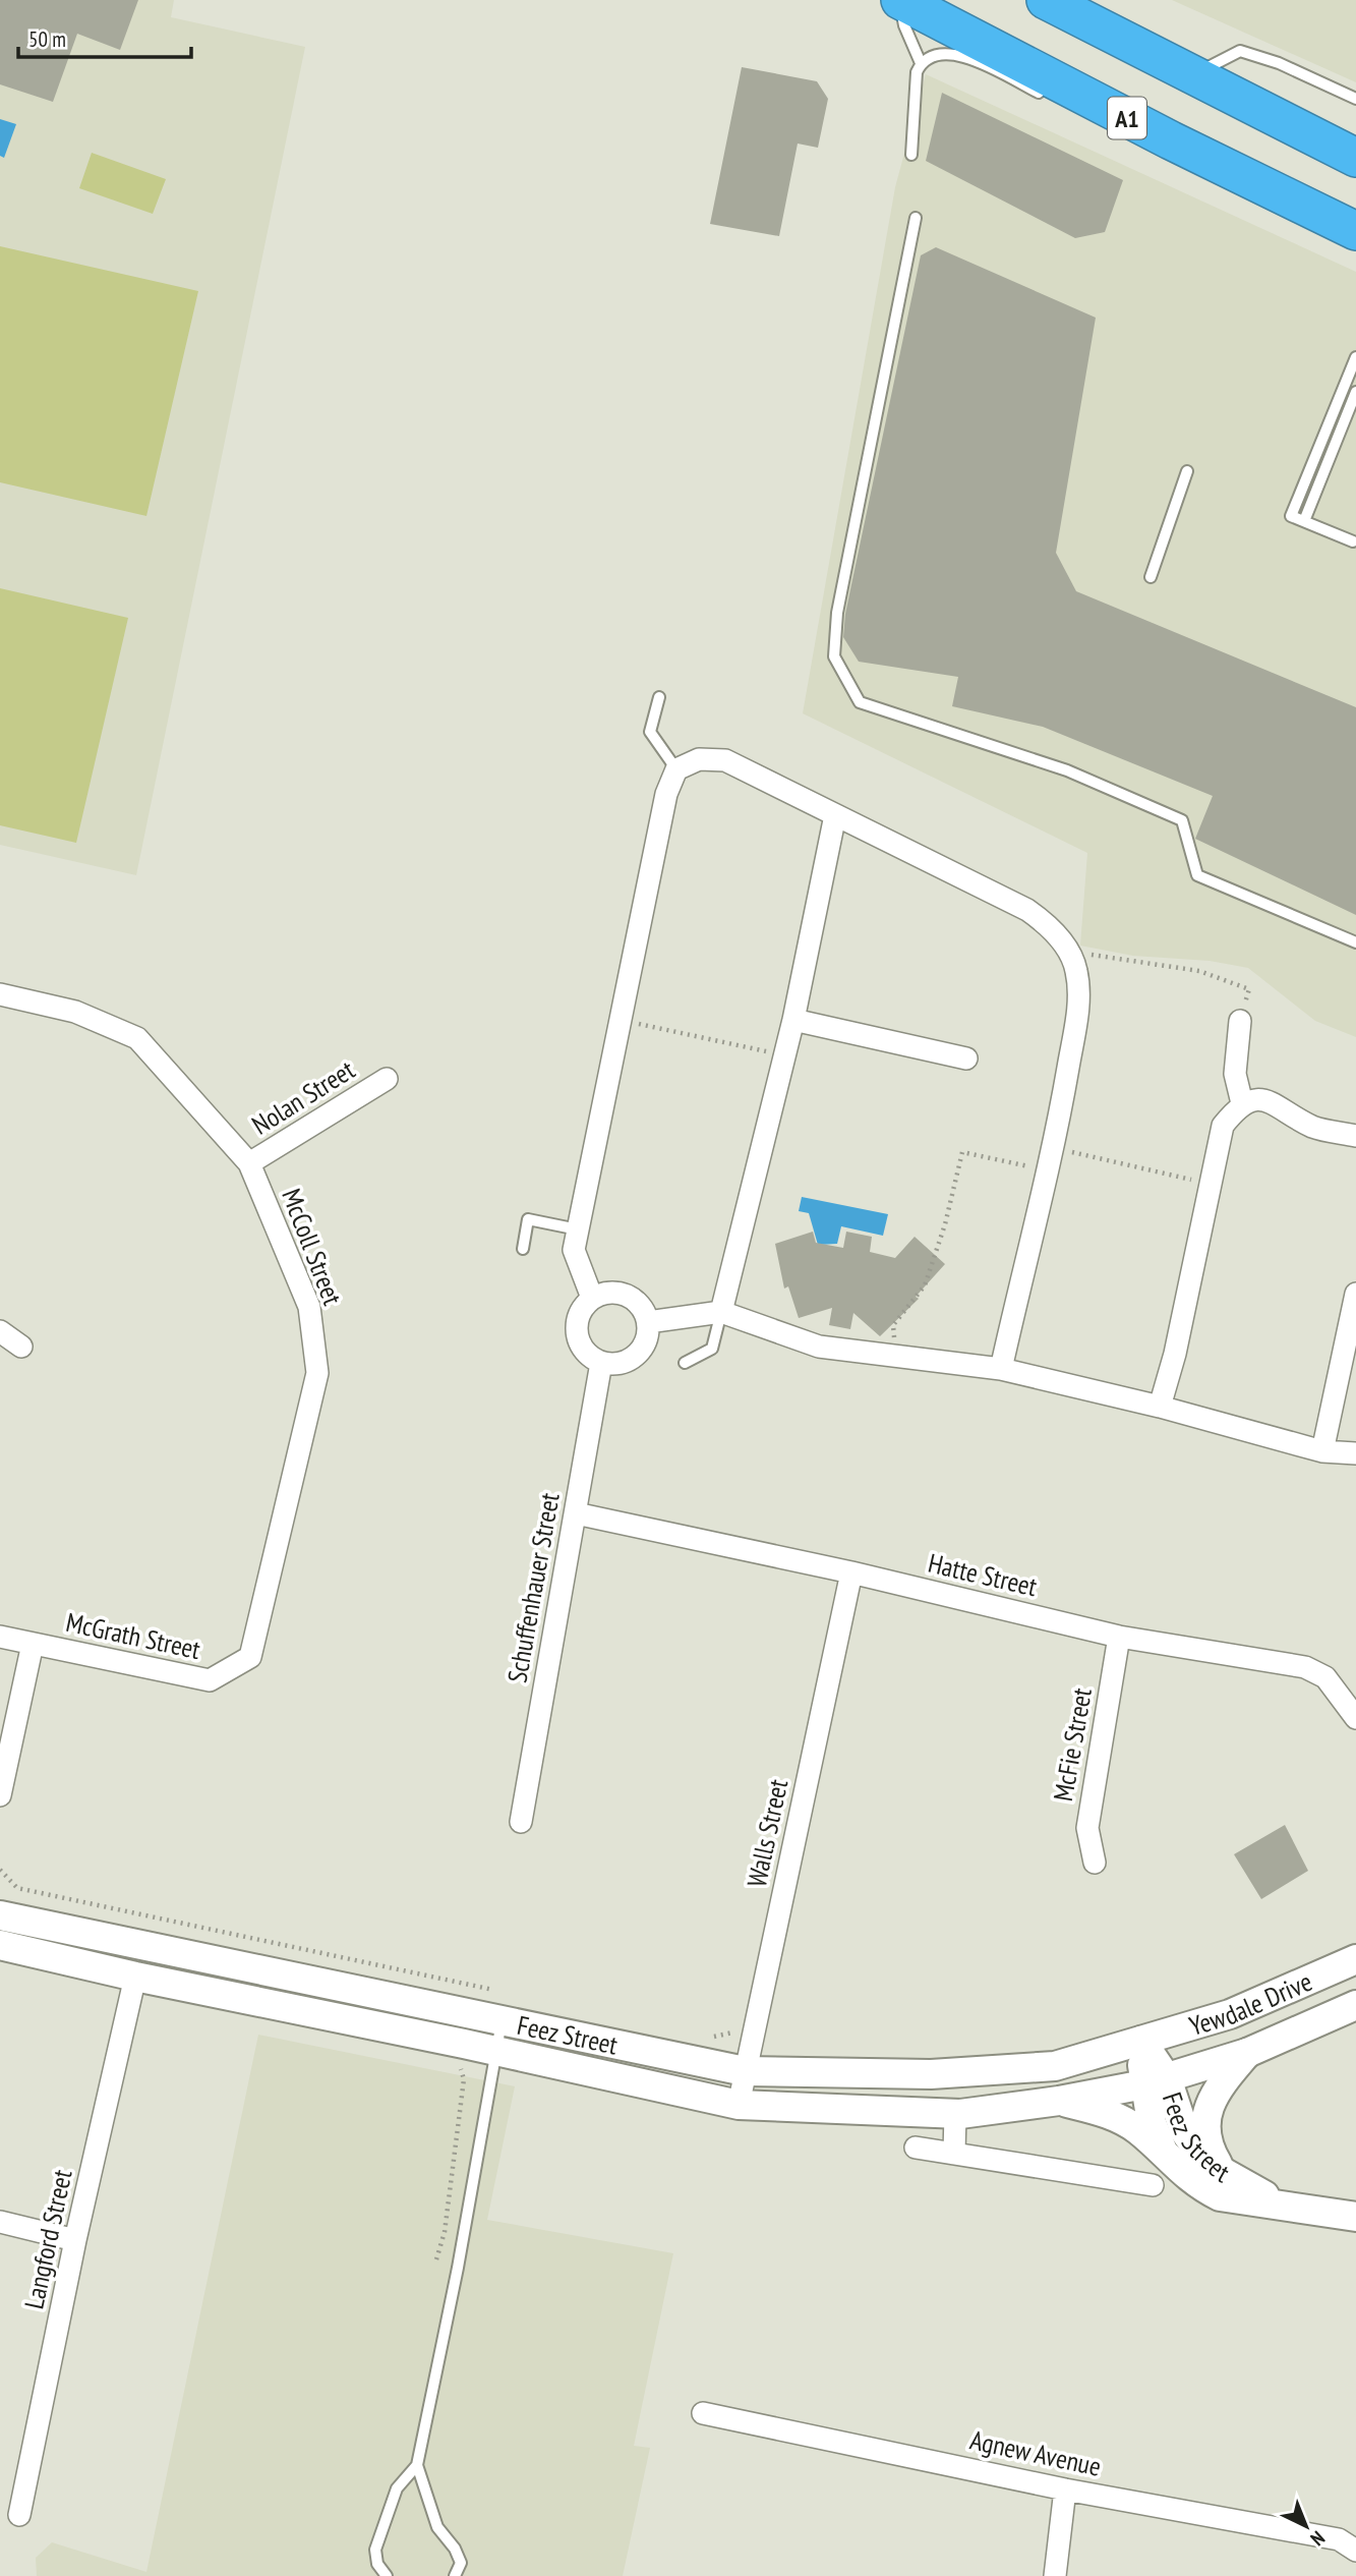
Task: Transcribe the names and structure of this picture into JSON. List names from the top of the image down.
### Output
{
  "streets": {
    "highway": ["A1"],
    "main road": ["Yewdale Drive", "Feez Street"],
    "street": [
      "Nolan Street",
      "McColl Street",
      "Hatte Street",
      "Schuffenhauer Street",
      "McGrath Street",
      "McFie Street",
      "Walls Street",
      "Langford Street",
      "Agnew Avenue"
    ]
  },
  "crossings": [
    ["Nolan Street", "McColl Street"],
    ["McColl Street", "McGrath Street"],
    ["Hatte Street", "Schuffenhauer Street"],
    ["Hatte Street", "McFie Street"],
    ["Hatte Street", "Walls Street"],
    ["Walls Street", "Feez Street"],
    ["Yewdale Drive", "Feez Street"],
    ["Feez Street", "Langford Street"]
  ],
  "scale_bar": "50 m",
  "north": "bottom right"
}
